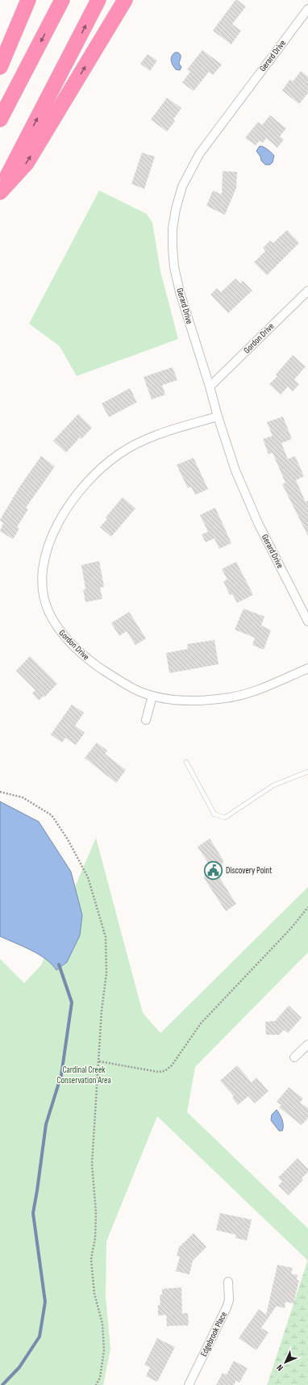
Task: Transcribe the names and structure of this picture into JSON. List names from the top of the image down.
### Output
{
  "streets": {
    "street": ["Gerard Drive", "Gordon Drive", "Edgebrook Place"]
  },
  "crossings": [
    ["Gerard Drive", "Gordon Drive"]
  ],
  "parks": ["Cardinal Creek Conservation Area"],
  "places": {
    "public building": ["Discovery Point"]
  },
  "north": "bottom left"
}
